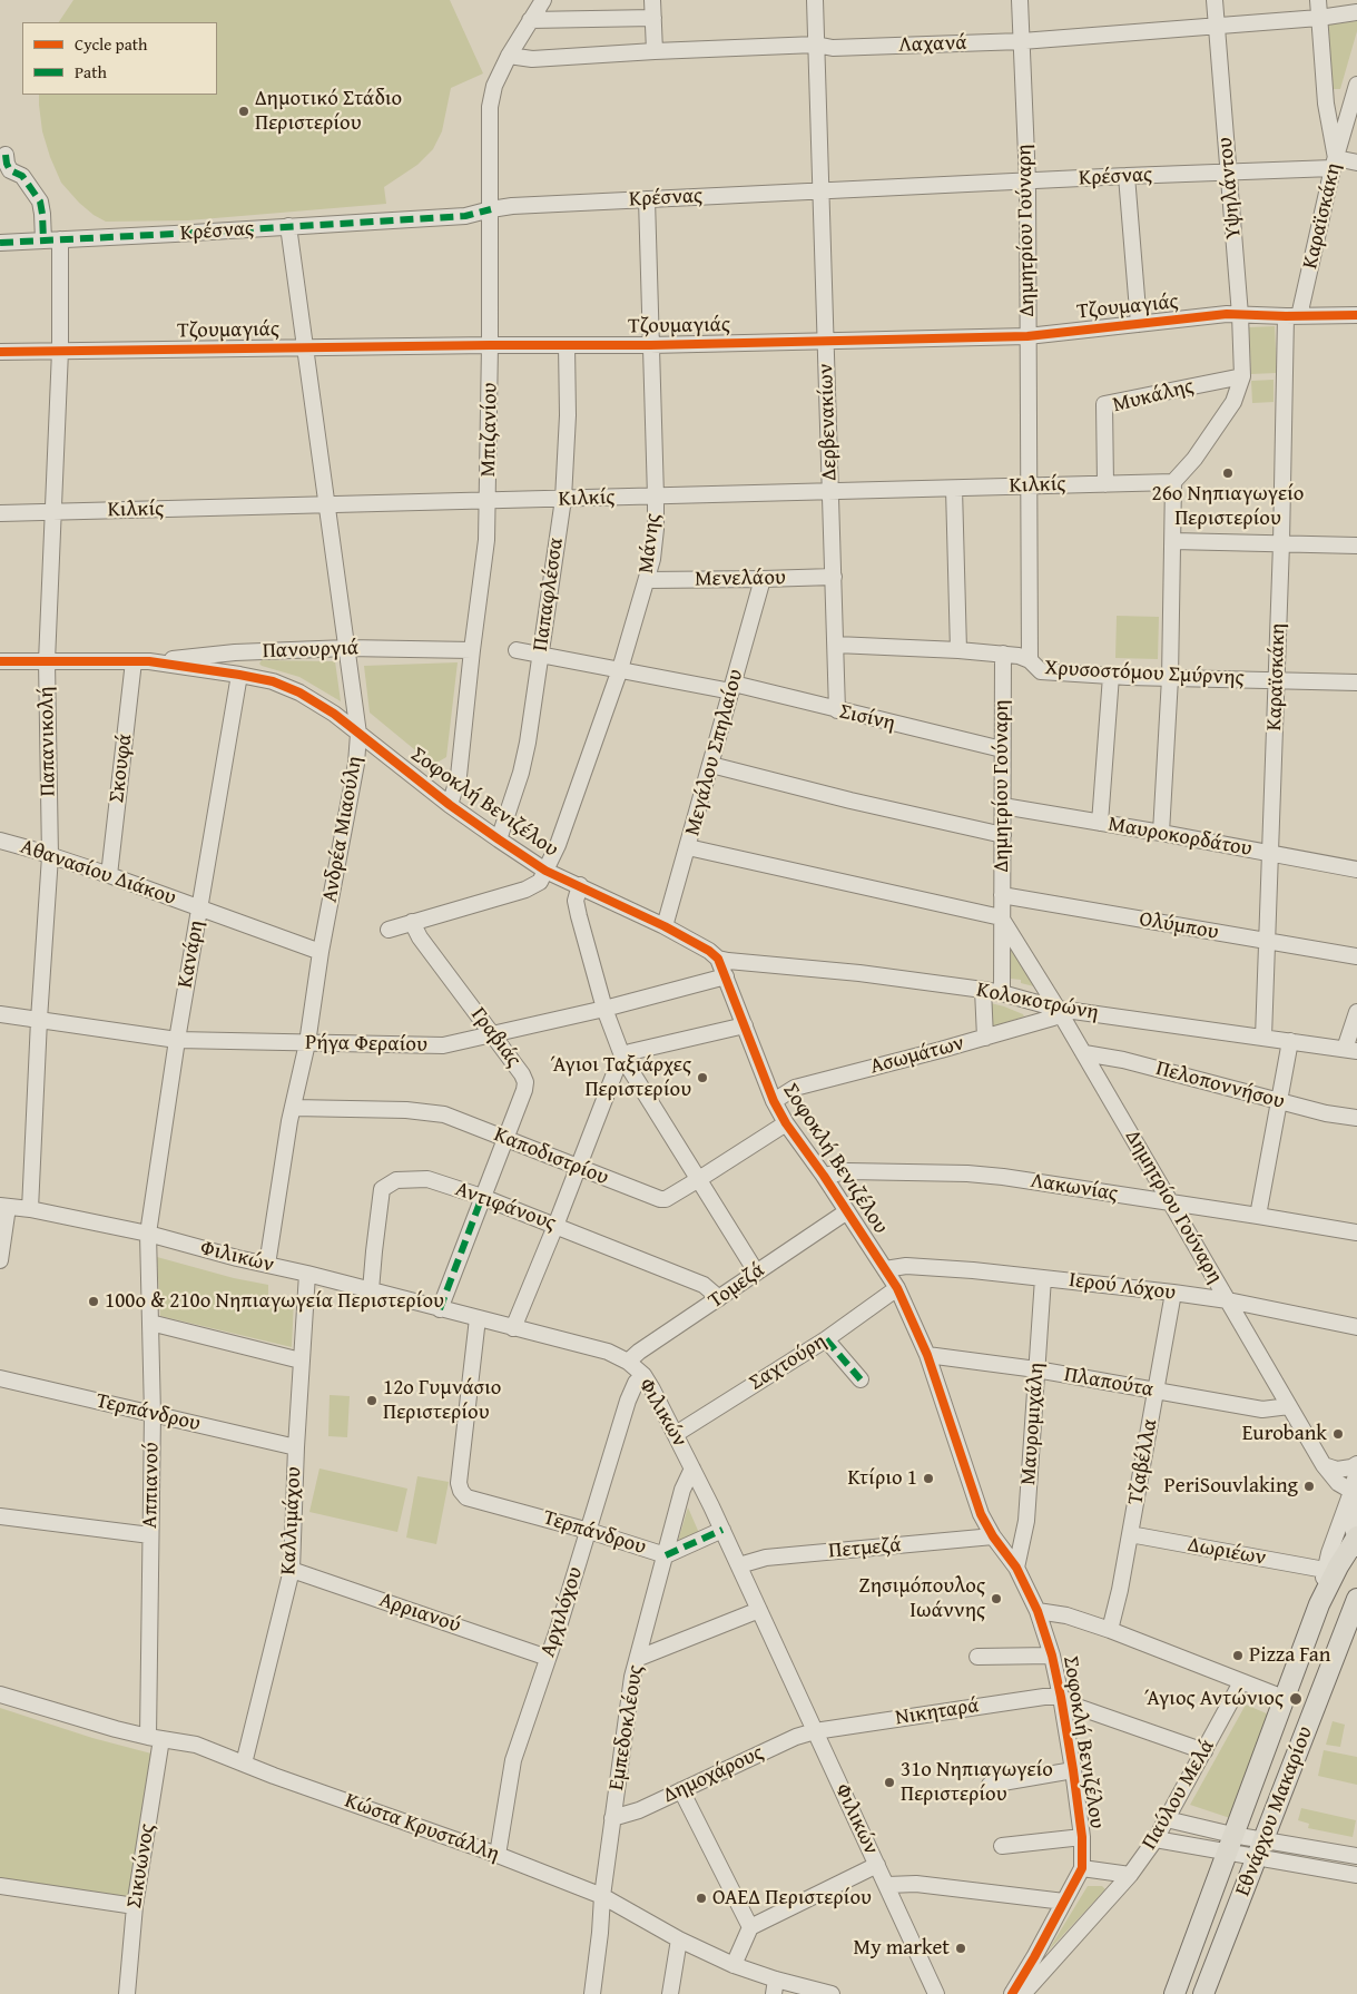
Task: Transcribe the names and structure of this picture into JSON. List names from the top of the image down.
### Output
{
  "streets": {
    "main road": ["Εθνάρχου Μακαρίου"],
    "street": [
      "Λαχανά",
      "Κρέσνας",
      "Υψηλάντου",
      "Καραϊσκάκη",
      "Δημητρίου Γούναρη",
      "Τζουμαγιάς",
      "Μυκάλης",
      "Δερβενακίων",
      "Μπιζανίου",
      "Κιλκίς",
      "Μάνης",
      "Μενελάου",
      "Παπαφλέσσα",
      "Πανουργιά",
      "Χρυσοστόμου Σμύρνης",
      "Σισίνη",
      "Παπανικολή",
      "Μεγάλου Σπηλαίου",
      "Σκουφά",
      "Σοφοκλή Βενιζέλου",
      "Ανδρέα Μιαούλη",
      "Μαυροκορδάτου",
      "Αθανασίου Διάκου",
      "Ολύμπου",
      "Κανάρη",
      "Κολοκοτρώνη",
      "Γραβιάς",
      "Ρήγα Φεραίου",
      "Ασωμάτων",
      "Πελοποννήσου",
      "Καποδιστρίου",
      "Λακωνίας",
      "Αντιφάνους",
      "Φιλικών",
      "Τομεζά",
      "Ιερού Λόχου",
      "Σαχτούρη",
      "Πλαπούτα",
      "Τερπάνδρου",
      "Μαυρομιχάλη",
      "Τζαβέλλα",
      "Αππιανού",
      "Καλλιμάχου",
      "Πετμεζά",
      "Δωριέων",
      "Αρχιλόχου",
      "Αρριανού",
      "Νικηταρά",
      "Εμπεδοκλέους",
      "Δημοχάρους",
      "Παύλου Μελά",
      "Κώστα Κρυστάλλη",
      "Σικυώνος"
    ]
  },
  "crossings": [
    ["Λαχανά", "Υψηλάντου"],
    ["Λαχανά", "Δημητρίου Γούναρη"],
    ["Λαχανά", "Δερβενακίων"],
    ["Λαχανά", "Μπιζανίου"],
    ["Κρέσνας", "Υψηλάντου"],
    ["Κρέσνας", "Καραϊσκάκη"],
    ["Κρέσνας", "Δημητρίου Γούναρη"],
    ["Κρέσνας", "Δερβενακίων"],
    ["Κρέσνας", "Μπιζανίου"],
    ["Κρέσνας", "Μάνης"],
    ["Κρέσνας", "Παπανικολή"],
    ["Κρέσνας", "Ανδρέα Μιαούλη"],
    ["Υψηλάντου", "Τζουμαγιάς"],
    ["Υψηλάντου", "Μυκάλης"],
    ["Καραϊσκάκη", "Τζουμαγιάς"],
    ["Καραϊσκάκη", "Χρυσοστόμου Σμύρνης"],
    ["Καραϊσκάκη", "Μαυροκορδάτου"],
    ["Καραϊσκάκη", "Ολύμπου"],
    ["Καραϊσκάκη", "Κολοκοτρώνη"],
    ["Δημητρίου Γούναρη", "Τζουμαγιάς"],
    ["Δημητρίου Γούναρη", "Κιλκίς"],
    ["Δημητρίου Γούναρη", "Χρυσοστόμου Σμύρνης"],
    ["Δημητρίου Γούναρη", "Σισίνη"],
    ["Δημητρίου Γούναρη", "Μαυροκορδάτου"],
    ["Δημητρίου Γούναρη", "Ολύμπου"],
    ["Δημητρίου Γούναρη", "Κολοκοτρώνη"],
    ["Δημητρίου Γούναρη", "Ασωμάτων"],
    ["Δημητρίου Γούναρη", "Πελοποννήσου"],
    ["Δημητρίου Γούναρη", "Λακωνίας"],
    ["Δημητρίου Γούναρη", "Ιερού Λόχου"],
    ["Δημητρίου Γούναρη", "Πλαπούτα"],
    ["Τζουμαγιάς", "Δερβενακίων"],
    ["Τζουμαγιάς", "Μπιζανίου"],
    ["Τζουμαγιάς", "Μάνης"],
    ["Τζουμαγιάς", "Παπαφλέσσα"],
    ["Τζουμαγιάς", "Παπανικολή"],
    ["Τζουμαγιάς", "Ανδρέα Μιαούλη"],
    ["Μυκάλης", "Κιλκίς"],
    ["Δερβενακίων", "Κιλκίς"],
    ["Δερβενακίων", "Μενελάου"],
    ["Δερβενακίων", "Χρυσοστόμου Σμύρνης"],
    ["Δερβενακίων", "Σισίνη"],
    ["Μπιζανίου", "Κιλκίς"],
    ["Μπιζανίου", "Πανουργιά"],
    ["Μπιζανίου", "Σοφοκλή Βενιζέλου"],
    ["Κιλκίς", "Μάνης"],
    ["Κιλκίς", "Παπαφλέσσα"],
    ["Κιλκίς", "Παπανικολή"],
    ["Κιλκίς", "Ανδρέα Μιαούλη"],
    ["Μάνης", "Μενελάου"],
    ["Μάνης", "Σοφοκλή Βενιζέλου"],
    ["Μενελάου", "Μεγάλου Σπηλαίου"],
    ["Παπαφλέσσα", "Σοφοκλή Βενιζέλου"],
    ["Πανουργιά", "Σκουφά"],
    ["Πανουργιά", "Σοφοκλή Βενιζέλου"],
    ["Πανουργιά", "Ανδρέα Μιαούλη"],
    ["Σισίνη", "Μεγάλου Σπηλαίου"],
    ["Παπανικολή", "Σοφοκλή Βενιζέλου"],
    ["Παπανικολή", "Αθανασίου Διάκου"],
    ["Παπανικολή", "Ρήγα Φεραίου"],
    ["Παπανικολή", "Φιλικών"],
    ["Μεγάλου Σπηλαίου", "Σοφοκλή Βενιζέλου"],
    ["Σκουφά", "Σοφοκλή Βενιζέλου"],
    ["Σκουφά", "Αθανασίου Διάκου"],
    ["Σοφοκλή Βενιζέλου", "Ανδρέα Μιαούλη"],
    ["Σοφοκλή Βενιζέλου", "Κανάρη"],
    ["Σοφοκλή Βενιζέλου", "Κολοκοτρώνη"],
    ["Σοφοκλή Βενιζέλου", "Ρήγα Φεραίου"],
    ["Σοφοκλή Βενιζέλου", "Ασωμάτων"],
    ["Σοφοκλή Βενιζέλου", "Καποδιστρίου"],
    ["Σοφοκλή Βενιζέλου", "Λακωνίας"],
    ["Σοφοκλή Βενιζέλου", "Τομεζά"],
    ["Σοφοκλή Βενιζέλου", "Ιερού Λόχου"],
    ["Σοφοκλή Βενιζέλου", "Σαχτούρη"],
    ["Σοφοκλή Βενιζέλου", "Πλαπούτα"],
    ["Σοφοκλή Βενιζέλου", "Μαυρομιχάλη"],
    ["Σοφοκλή Βενιζέλου", "Πετμεζά"],
    ["Σοφοκλή Βενιζέλου", "Νικηταρά"],
    ["Ανδρέα Μιαούλη", "Αθανασίου Διάκου"],
    ["Ανδρέα Μιαούλη", "Ρήγα Φεραίου"],
    ["Ανδρέα Μιαούλη", "Καποδιστρίου"],
    ["Ανδρέα Μιαούλη", "Φιλικών"],
    ["Αθανασίου Διάκου", "Κανάρη"],
    ["Κανάρη", "Ρήγα Φεραίου"],
    ["Κανάρη", "Φιλικών"],
    ["Κανάρη", "Αππιανού"],
    ["Κολοκοτρώνη", "Ασωμάτων"],
    ["Γραβιάς", "Ρήγα Φεραίου"],
    ["Γραβιάς", "Καποδιστρίου"],
    ["Γραβιάς", "Αντιφάνους"],
    ["Γραβιάς", "Φιλικών"],
    ["Αντιφάνους", "Φιλικών"],
    ["Αντιφάνους", "Τομεζά"],
    ["Φιλικών", "Τομεζά"],
    ["Φιλικών", "Σαχτούρη"],
    ["Φιλικών", "Τερπάνδρου"],
    ["Φιλικών", "Αππιανού"],
    ["Φιλικών", "Καλλιμάχου"],
    ["Φιλικών", "Πετμεζά"],
    ["Φιλικών", "Αρχιλόχου"],
    ["Φιλικών", "Νικηταρά"],
    ["Φιλικών", "Εμπεδοκλέους"],
    ["Φιλικών", "Δημοχάρους"],
    ["Ιερού Λόχου", "Μαυρομιχάλη"],
    ["Ιερού Λόχου", "Τζαβέλλα"],
    ["Πλαπούτα", "Μαυρομιχάλη"],
    ["Πλαπούτα", "Τζαβέλλα"],
    ["Τερπάνδρου", "Αππιανού"],
    ["Τερπάνδρου", "Καλλιμάχου"],
    ["Τερπάνδρου", "Αρχιλόχου"],
    ["Τερπάνδρου", "Εμπεδοκλέους"],
    ["Τζαβέλλα", "Δωριέων"],
    ["Αππιανού", "Κώστα Κρυστάλλη"],
    ["Αππιανού", "Σικυώνος"],
    ["Καλλιμάχου", "Αρριανού"],
    ["Καλλιμάχου", "Κώστα Κρυστάλλη"],
    ["Αρχιλόχου", "Αρριανού"],
    ["Αρχιλόχου", "Κώστα Κρυστάλλη"],
    ["Νικηταρά", "Δημοχάρους"],
    ["Εμπεδοκλέους", "Δημοχάρους"],
    ["Εμπεδοκλέους", "Κώστα Κρυστάλλη"],
    ["Κώστα Κρυστάλλη", "Σικυώνος"]
  ],
  "places": [
    "Δημοτικό Στάδιο Περιστερίου",
    "26ο Νηπιαγωγείο Περιστερίου",
    "Άγιοι Ταξιάρχες Περιστερίου",
    "100ο & 210ο Νηπιαγωγεία Περιστερίου",
    "12ο Γυμνάσιο Περιστερίου",
    "Eurobank",
    "Κτίριο 1",
    "PeriSouvlaking",
    "Ζησιμόπουλος Ιωάννης",
    "Pizza Fan",
    "Άγιος Αντώνιος",
    "31ο Νηπιαγωγείο Περιστερίου",
    "ΟΑΕΔ Περιστερίου",
    "My market"
  ],
  "legend": ["Cycle path", "Path"]
}
